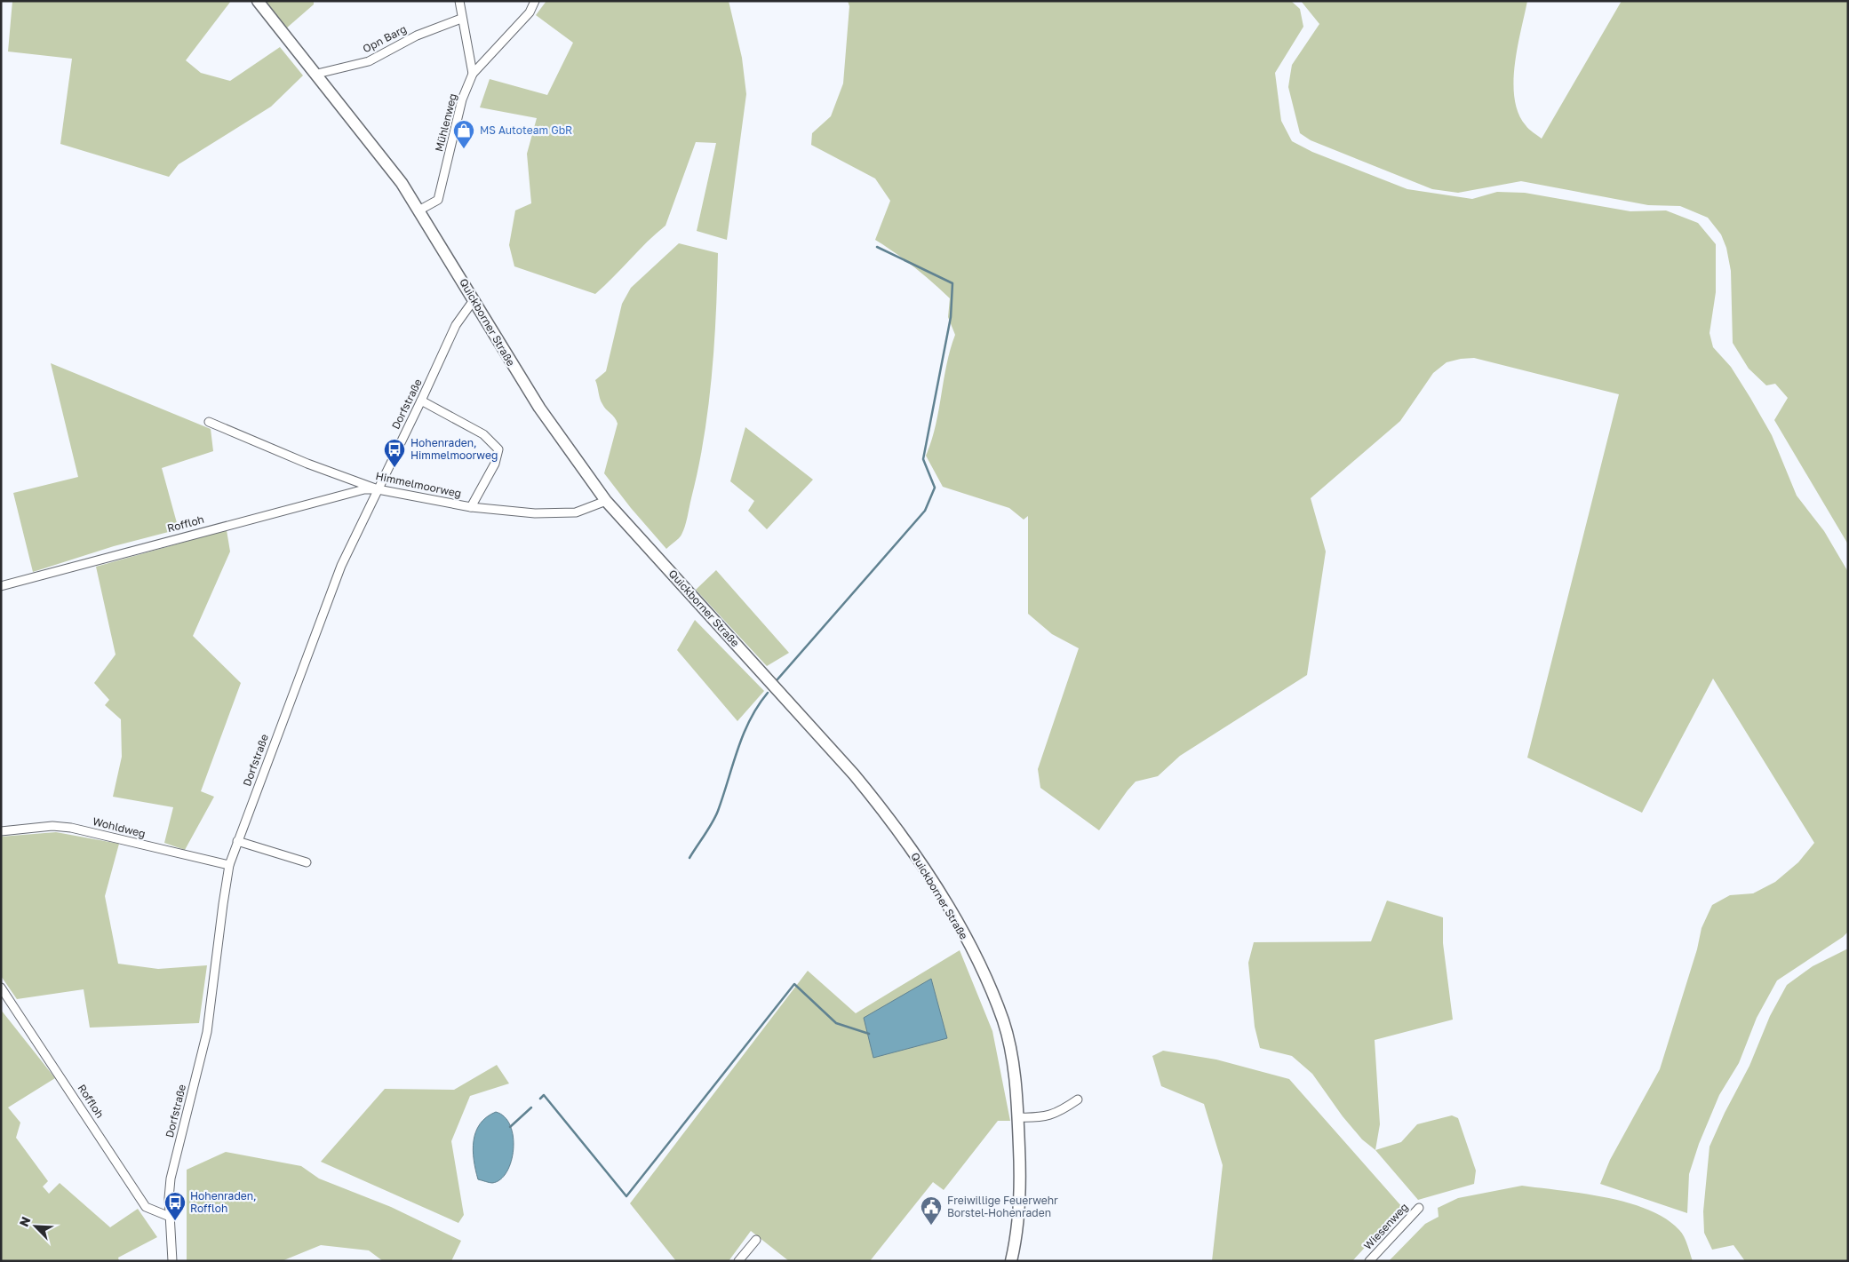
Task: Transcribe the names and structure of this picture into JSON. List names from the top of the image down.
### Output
{
  "streets": {
    "main road": ["Quickborner Straße"],
    "street": [
      "Opn Barg",
      "Mühlenweg",
      "Dorfstraße",
      "Himmelmoorweg",
      "Roffloh",
      "Wohldweg",
      "Wiesenweg"
    ]
  },
  "crossings": [
    ["Opn Barg", "Quickborner Straße"],
    ["Mühlenweg", "Quickborner Straße"],
    ["Quickborner Straße", "Dorfstraße"],
    ["Quickborner Straße", "Himmelmoorweg"],
    ["Dorfstraße", "Himmelmoorweg"],
    ["Dorfstraße", "Roffloh"],
    ["Dorfstraße", "Wohldweg"],
    ["Himmelmoorweg", "Roffloh"]
  ],
  "places": {
    "shop": ["MS Autoteam GbR"],
    "bus stop": ["Hohenraden, Himmelmoorweg", "Hohenraden, Roffloh"],
    "public building": ["Freiwillige Feuerwehr Borstel-Hohenraden"]
  },
  "north": "top left"
}
